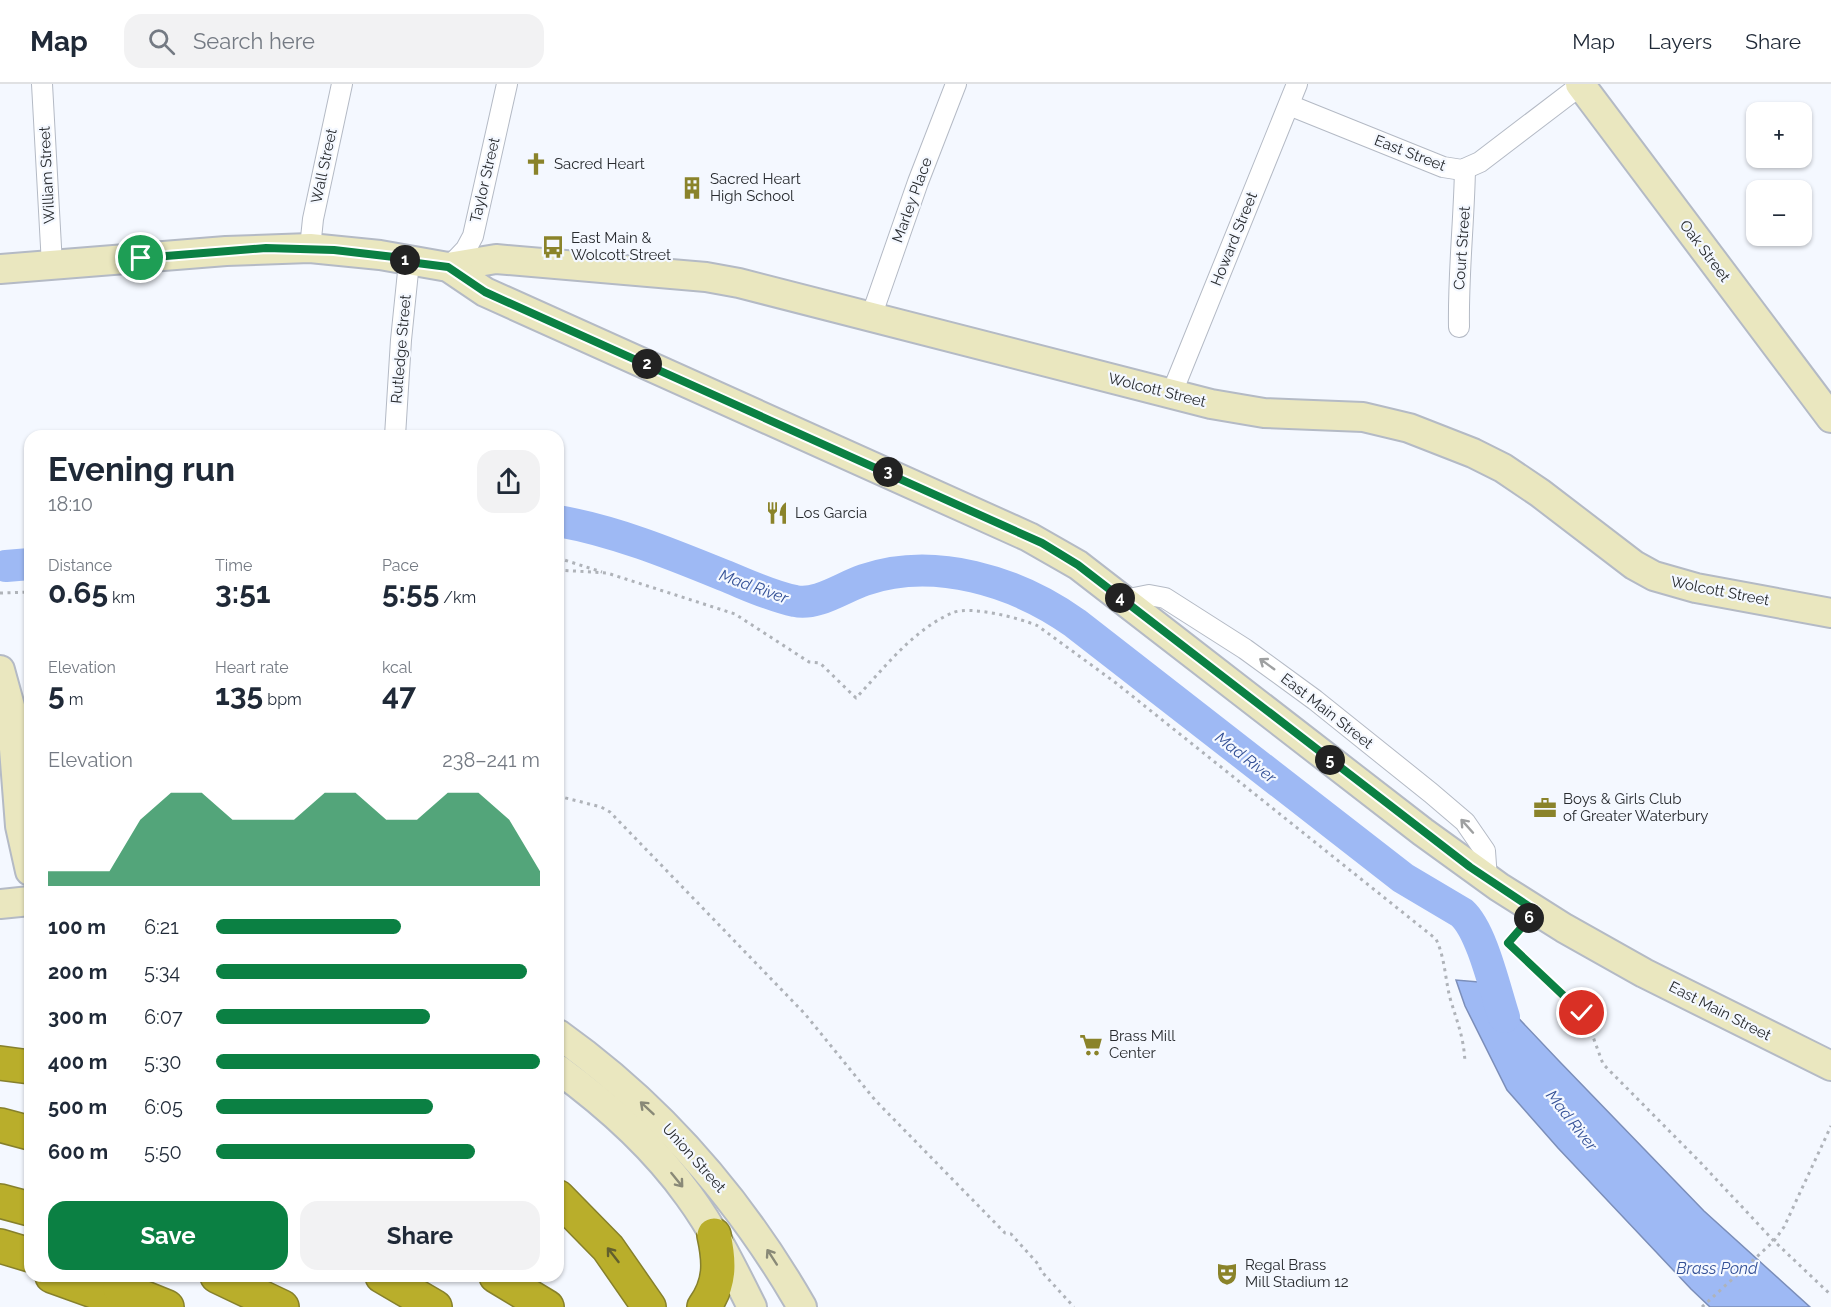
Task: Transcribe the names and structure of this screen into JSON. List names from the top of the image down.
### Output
{
  "streets": {
    "main road": [
      "Oak Street",
      "Wolcott Street",
      "East Main Street",
      "Union Street"
    ],
    "street": [
      "East Street",
      "Wall Street",
      "William Street",
      "Taylor Street",
      "Marley Place",
      "Howard Street",
      "Court Street",
      "Rutledge Street"
    ]
  },
  "crossings": [
    ["East Street", "Howard Street"],
    ["East Street", "Court Street"],
    ["East Street", "Oak Street"],
    ["Wall Street", "East Main Street"],
    ["William Street", "East Main Street"],
    ["Taylor Street", "Wolcott Street"],
    ["Taylor Street", "East Main Street"],
    ["Marley Place", "Wolcott Street"],
    ["Howard Street", "Wolcott Street"],
    ["Rutledge Street", "East Main Street"],
    ["Wolcott Street", "East Main Street"]
  ],
  "water": ["Mad River", "Brass Pond"],
  "places": {
    "church": ["Sacred Heart"],
    "building": ["Sacred Heart High School"],
    "bus stop": ["East Main & Wolcott Street"],
    "restaurant": ["Los Garcia"],
    "office": ["Boys & Girls Club of Greater Waterbury"],
    "supermarket": ["Brass Mill Center"],
    "theatre": ["Regal Brass Mill Stadium 12"]
  },
  "page": {
    "header": "Map",
    "search": "Search here",
    "nav": ["Map", "Layers", "Share"],
    "map_buttons": ["+", "−"],
    "pins": [
      "1",
      "2",
      "3",
      "4",
      "5",
      "6"
    ],
    "heading": ["Evening run", "18:10"],
    "stats": [
      ["Distance", "0.65 km"],
      ["Time", "3:51"],
      ["Pace", "5:55 /km"],
      ["Elevation", "5 m"],
      ["Heart rate", "135 bpm"],
      ["kcal", "47"]
    ],
    "chart": ["Elevation", "238–241 m"],
    "list": [
      {
        "name": "100 m",
        "note": "6:21"
      },
      {
        "name": "200 m",
        "note": "5:34"
      },
      {
        "name": "300 m",
        "note": "6:07"
      },
      {
        "name": "400 m",
        "note": "5:30"
      },
      {
        "name": "500 m",
        "note": "6:05"
      },
      {
        "name": "600 m",
        "note": "5:50"
      }
    ],
    "buttons": ["Save", "Share"]
  }
}
